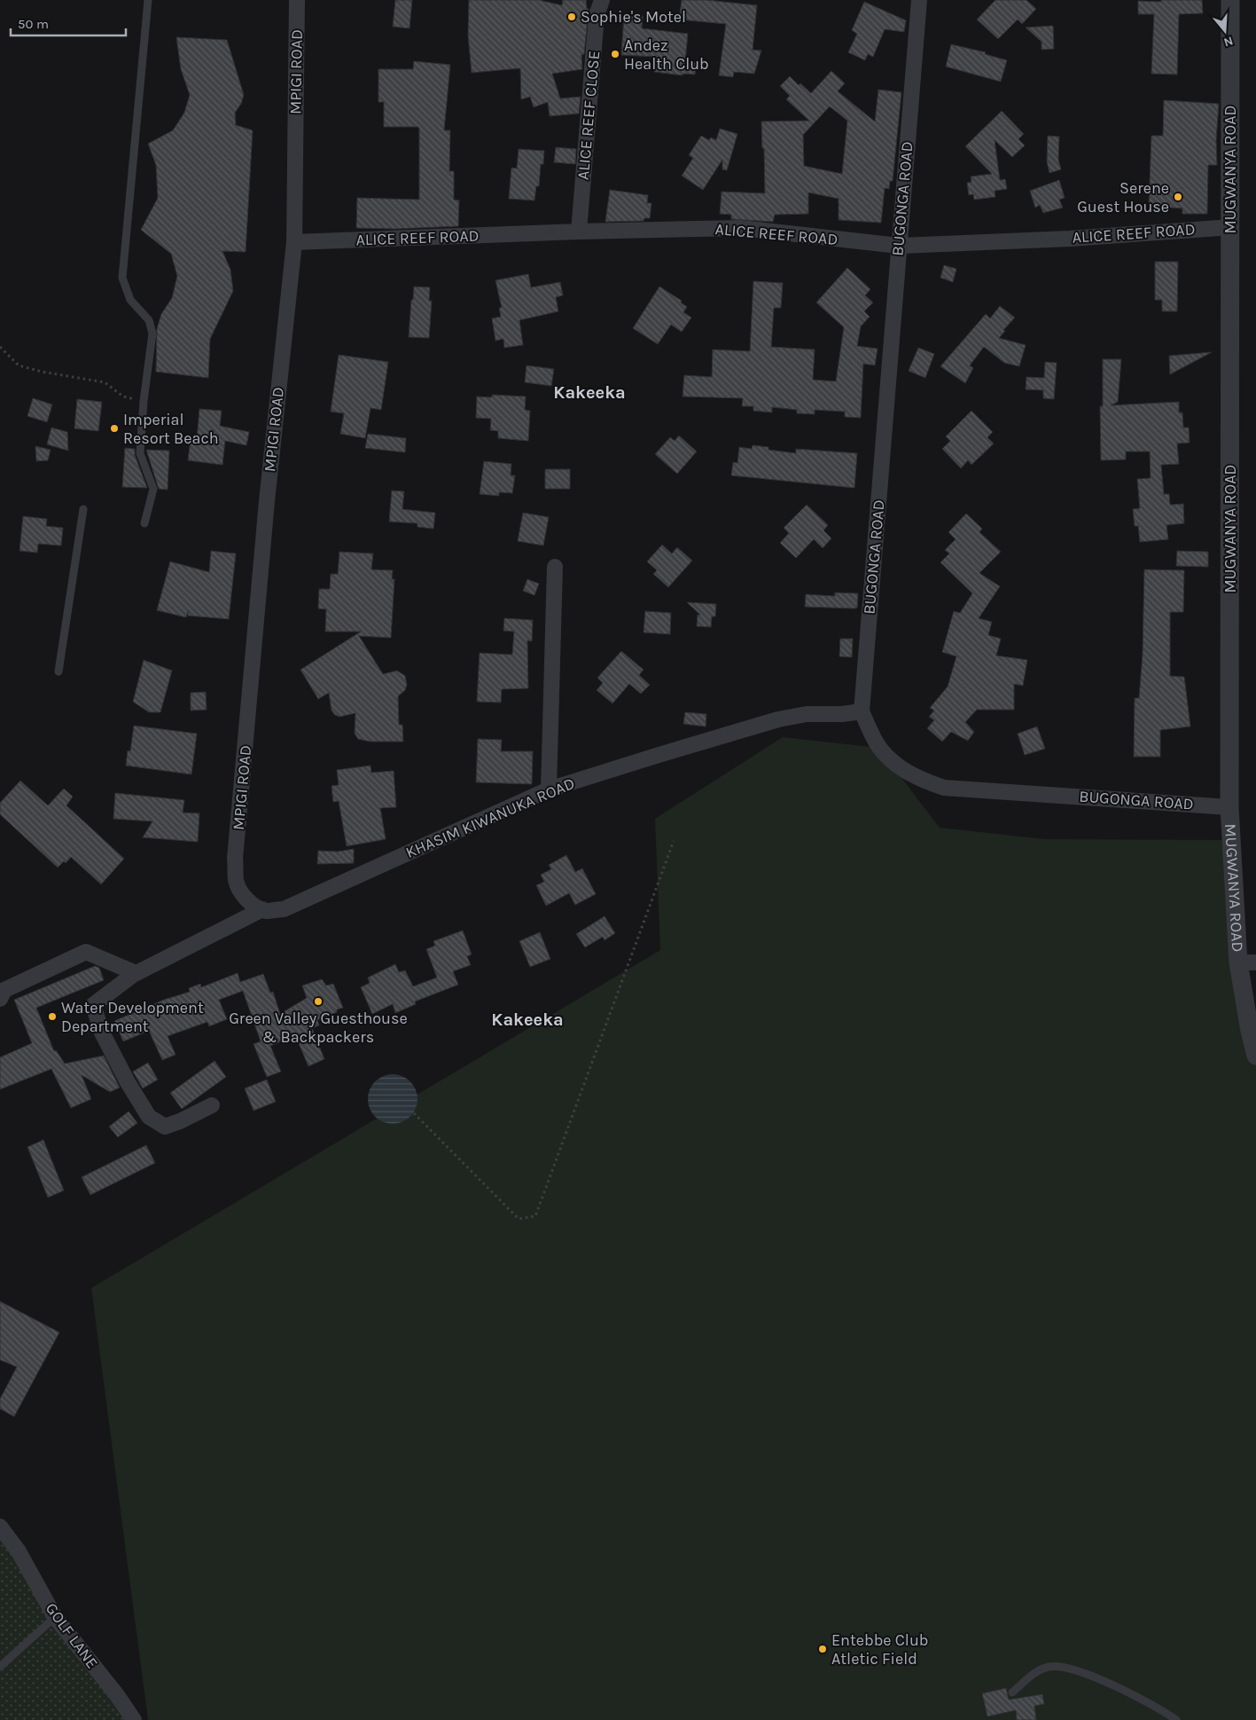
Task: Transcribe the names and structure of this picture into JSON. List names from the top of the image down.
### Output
{
  "streets": {
    "street": [
      "MPIGI ROAD",
      "ALICE REEF CLOSE",
      "MUGWANYA ROAD",
      "BUGONGA ROAD",
      "ALICE REEF ROAD",
      "KHASIM KIWANUKA ROAD",
      "GOLF LANE"
    ]
  },
  "crossings": [
    ["MPIGI ROAD", "ALICE REEF ROAD"],
    ["MPIGI ROAD", "KHASIM KIWANUKA ROAD"],
    ["ALICE REEF CLOSE", "ALICE REEF ROAD"],
    ["MUGWANYA ROAD", "BUGONGA ROAD"],
    ["MUGWANYA ROAD", "ALICE REEF ROAD"],
    ["BUGONGA ROAD", "ALICE REEF ROAD"],
    ["BUGONGA ROAD", "KHASIM KIWANUKA ROAD"]
  ],
  "districts": ["Kakeeka", "Kakeeka"],
  "places": [
    "Sophie's Motel",
    "Andez Health Club",
    "Serene Guest House",
    "Imperial Resort Beach",
    "Green Valley Guesthouse & Backpackers",
    "Water Development Department",
    "Entebbe Club Atletic Field"
  ],
  "scale_bar": "50 m",
  "north": "bottom"
}
